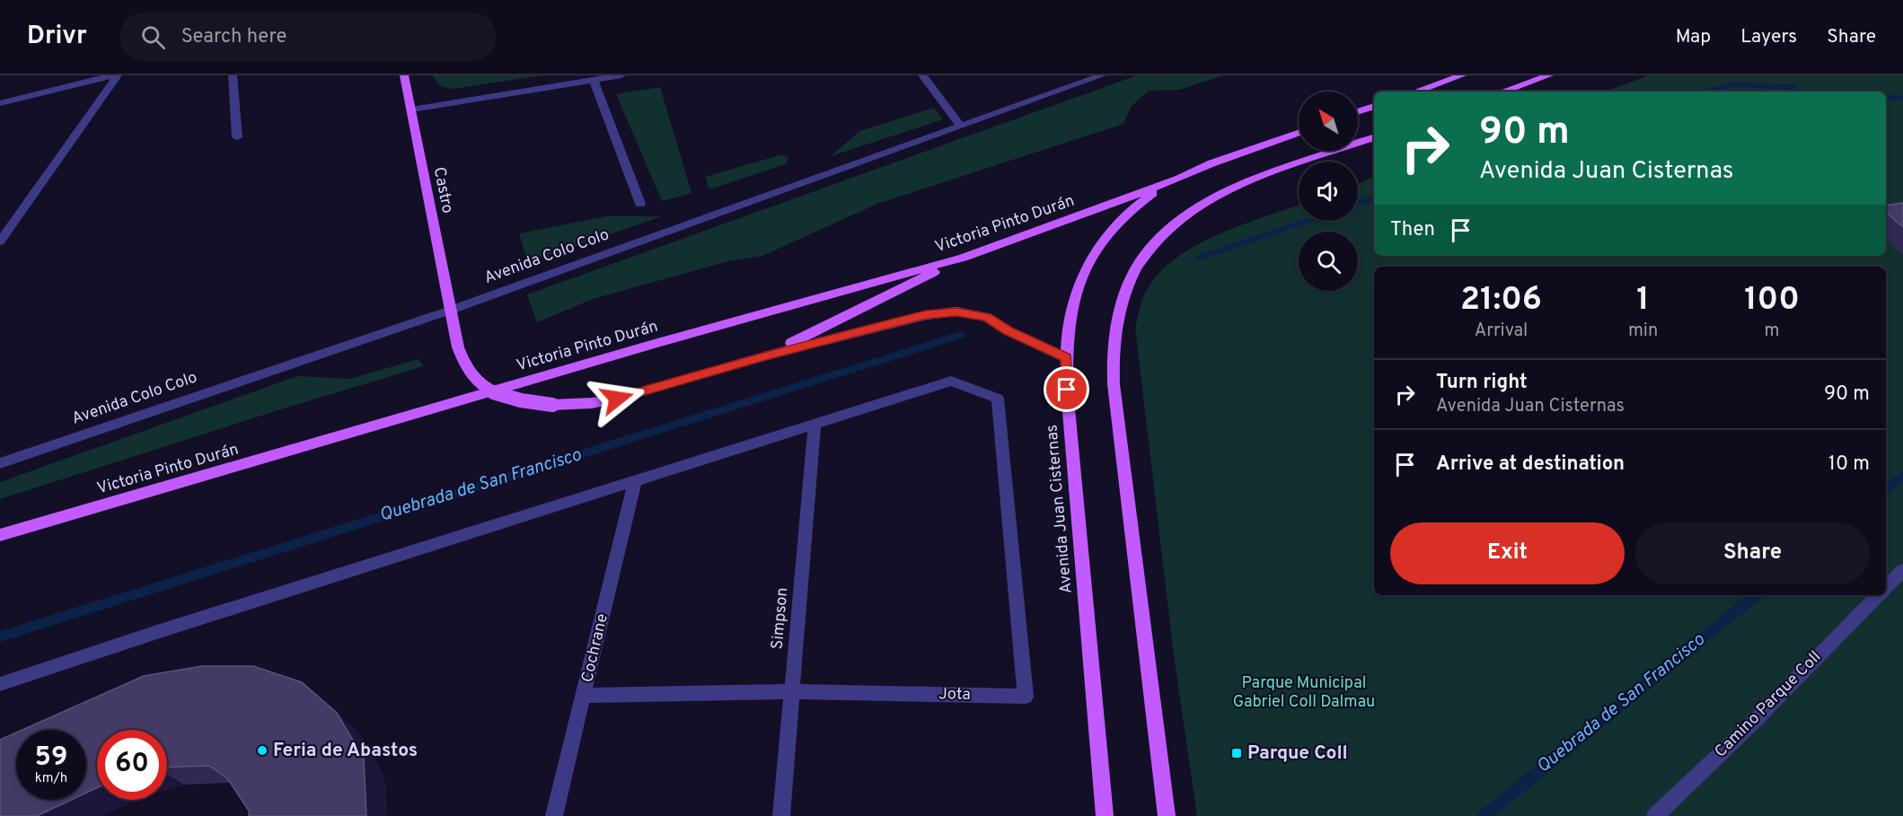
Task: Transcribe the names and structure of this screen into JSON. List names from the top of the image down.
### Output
{
  "streets": {
    "main road": ["Castro", "Victoria Pinto Durán", "Avenida Juan Cisternas"],
    "street": [
      "Avenida Colo Colo",
      "Simpson",
      "Cochrane",
      "Jota",
      "Camino Parque Coll"
    ]
  },
  "crossings": [
    ["Castro", "Avenida Colo Colo"],
    ["Victoria Pinto Durán", "Avenida Juan Cisternas"],
    ["Simpson", "Jota"],
    ["Cochrane", "Jota"]
  ],
  "water": ["Quebrada de San Francisco"],
  "parks": ["Parque Municipal Gabriel Coll Dalmau"],
  "places": {
    "other": ["Feria de Abastos"],
    "transit": ["Parque Coll"]
  },
  "north": "top left",
  "page": {
    "header": "Drivr",
    "search": "Search here",
    "nav": ["Map", "Layers", "Share"],
    "turn": ["90 m", "Avenida Juan Cisternas"],
    "then": "Then",
    "eta": [
      "21:06",
      "Arrival",
      "1",
      "min",
      "100",
      "m"
    ],
    "list": [
      {
        "name": "Turn right",
        "note": "Avenida Juan Cisternas",
        "value": "90 m"
      },
      {
        "name": "Arrive at destination",
        "value": "10 m"
      }
    ],
    "buttons": ["Exit", "Share"],
    "speed": "59 km/h",
    "limit": "60"
  }
}
